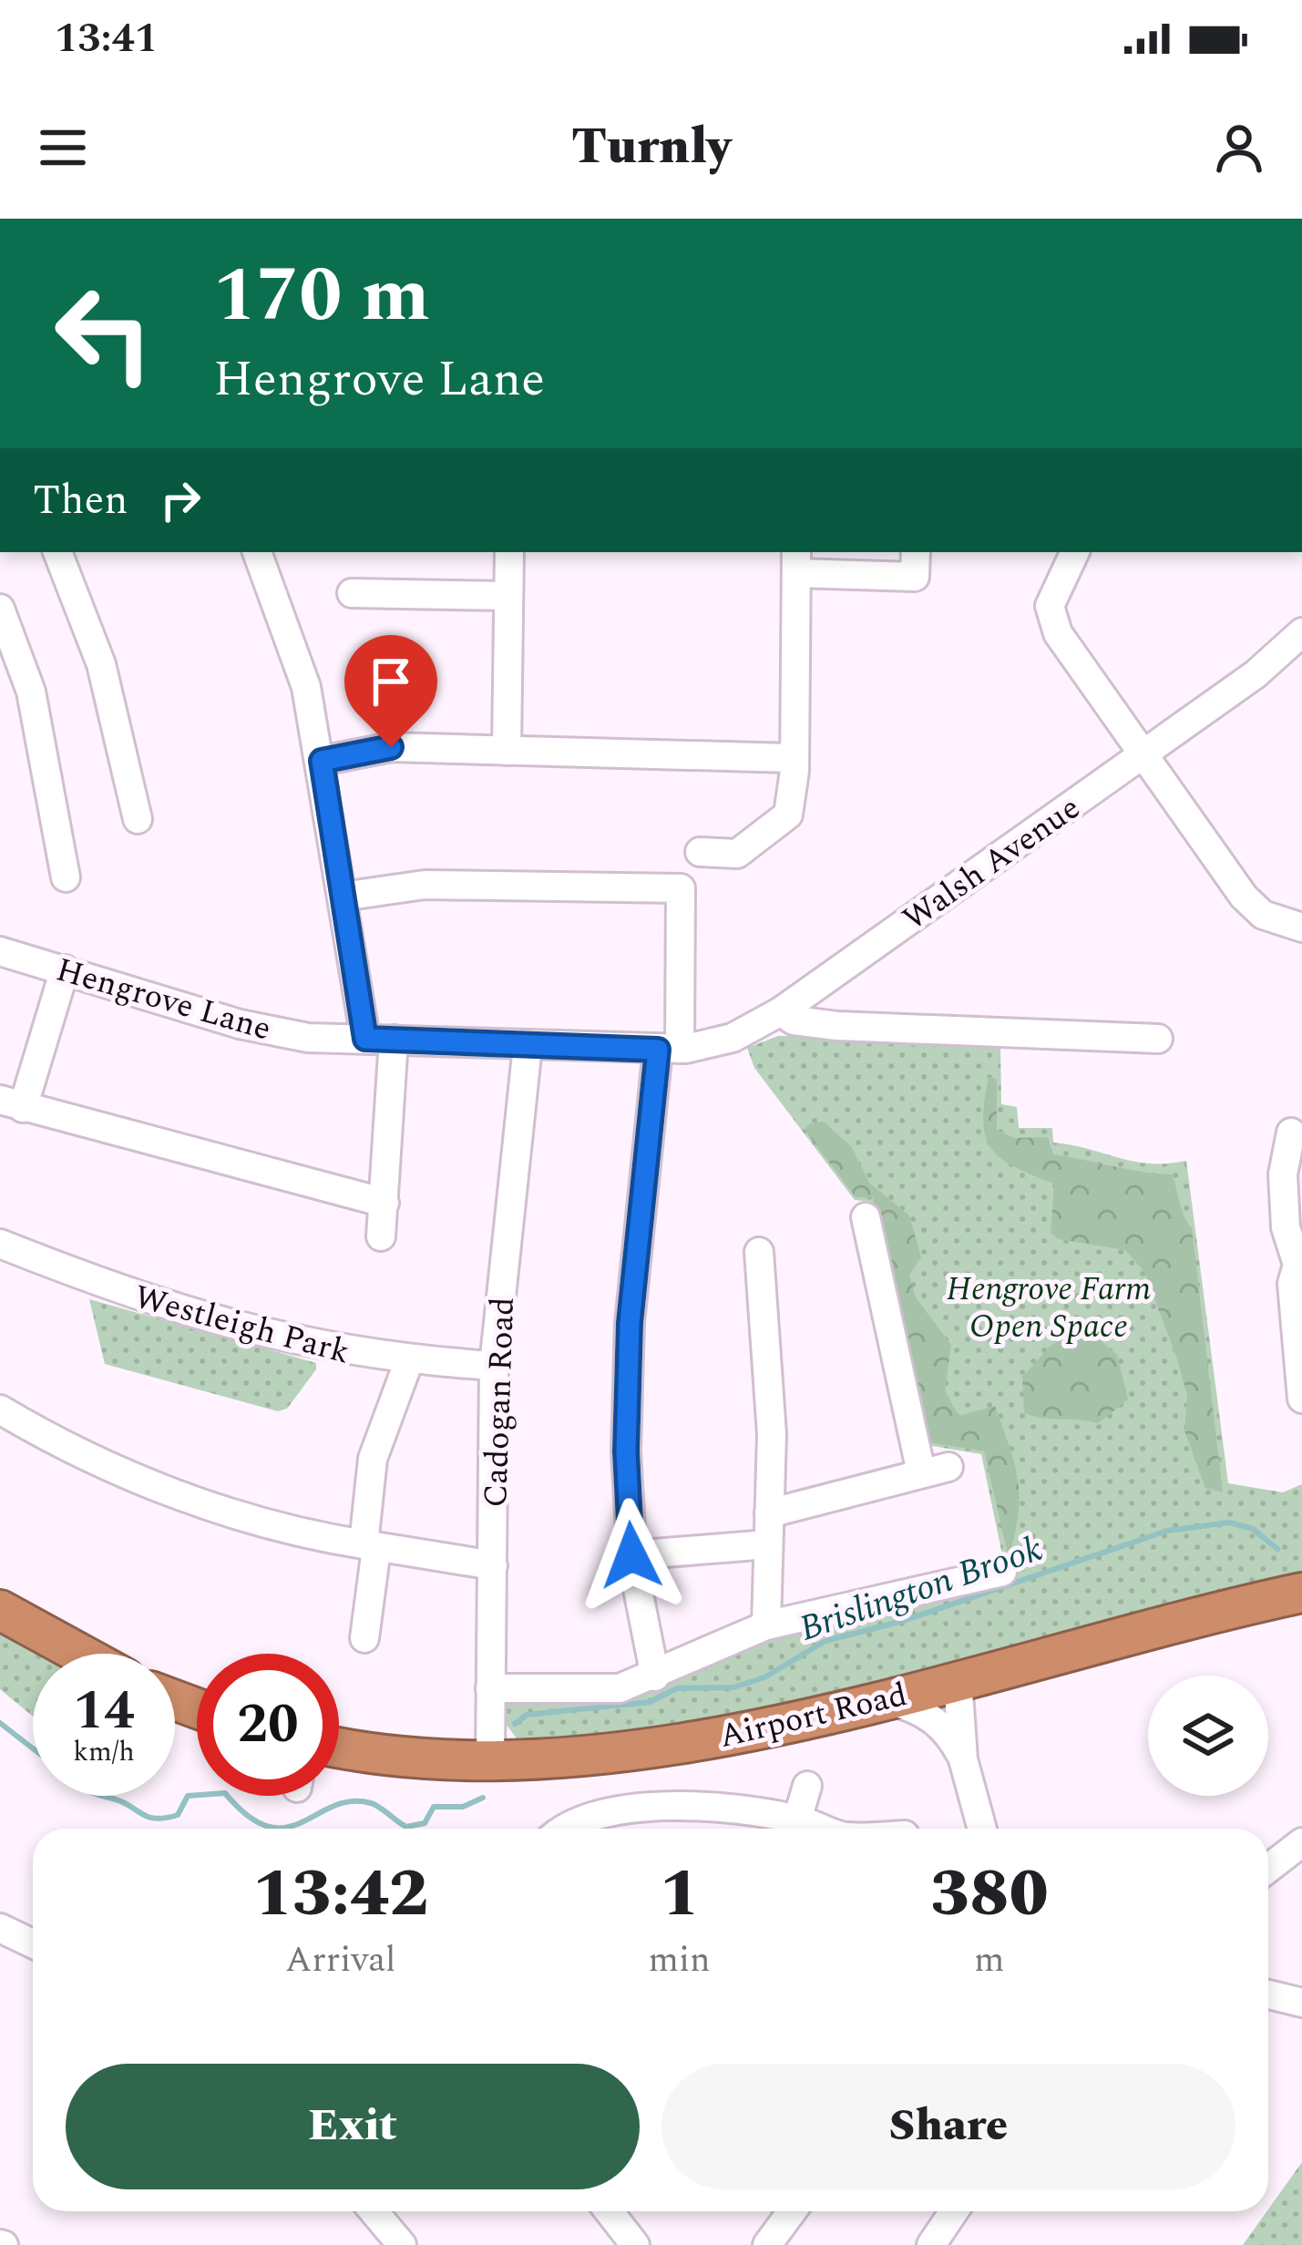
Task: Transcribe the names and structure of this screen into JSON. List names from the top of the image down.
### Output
{
  "streets": {
    "highway": ["Airport Road"],
    "street": [
      "Walsh Avenue",
      "Hengrove Lane",
      "Westleigh Park",
      "Cadogan Road"
    ]
  },
  "crossings": [
    ["Walsh Avenue", "Hengrove Lane"],
    ["Hengrove Lane", "Cadogan Road"],
    ["Westleigh Park", "Cadogan Road"],
    ["Cadogan Road", "Airport Road"]
  ],
  "water": ["Brislington Brook"],
  "parks": ["Hengrove Farm Open Space"],
  "page": {
    "status": "13:41",
    "header": "Turnly",
    "turn": ["170 m", "Hengrove Lane"],
    "then": "Then",
    "speed": "14 km/h",
    "limit": "20",
    "eta": [
      "13:42",
      "Arrival",
      "1",
      "min",
      "380",
      "m"
    ],
    "buttons": ["Exit", "Share"]
  }
}
